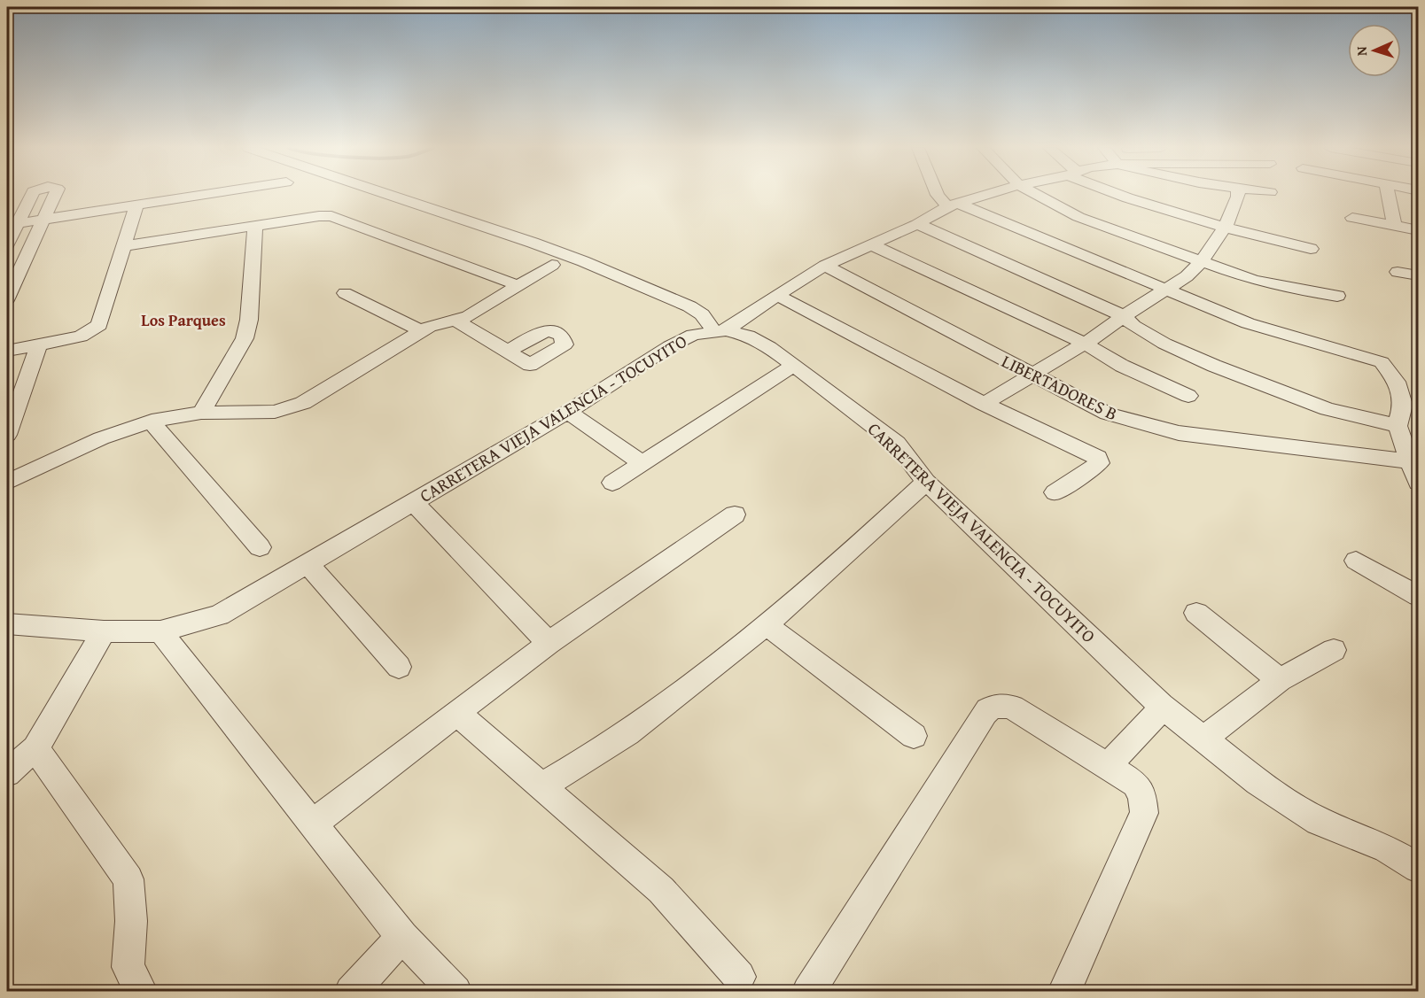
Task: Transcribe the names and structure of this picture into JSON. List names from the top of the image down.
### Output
{
  "streets": {
    "street": ["LIBERTADORES B", "CARRETERA VIEJA VALENCIA - TOCUYITO"]
  },
  "districts": ["Los Parques"],
  "north": "left"
}
